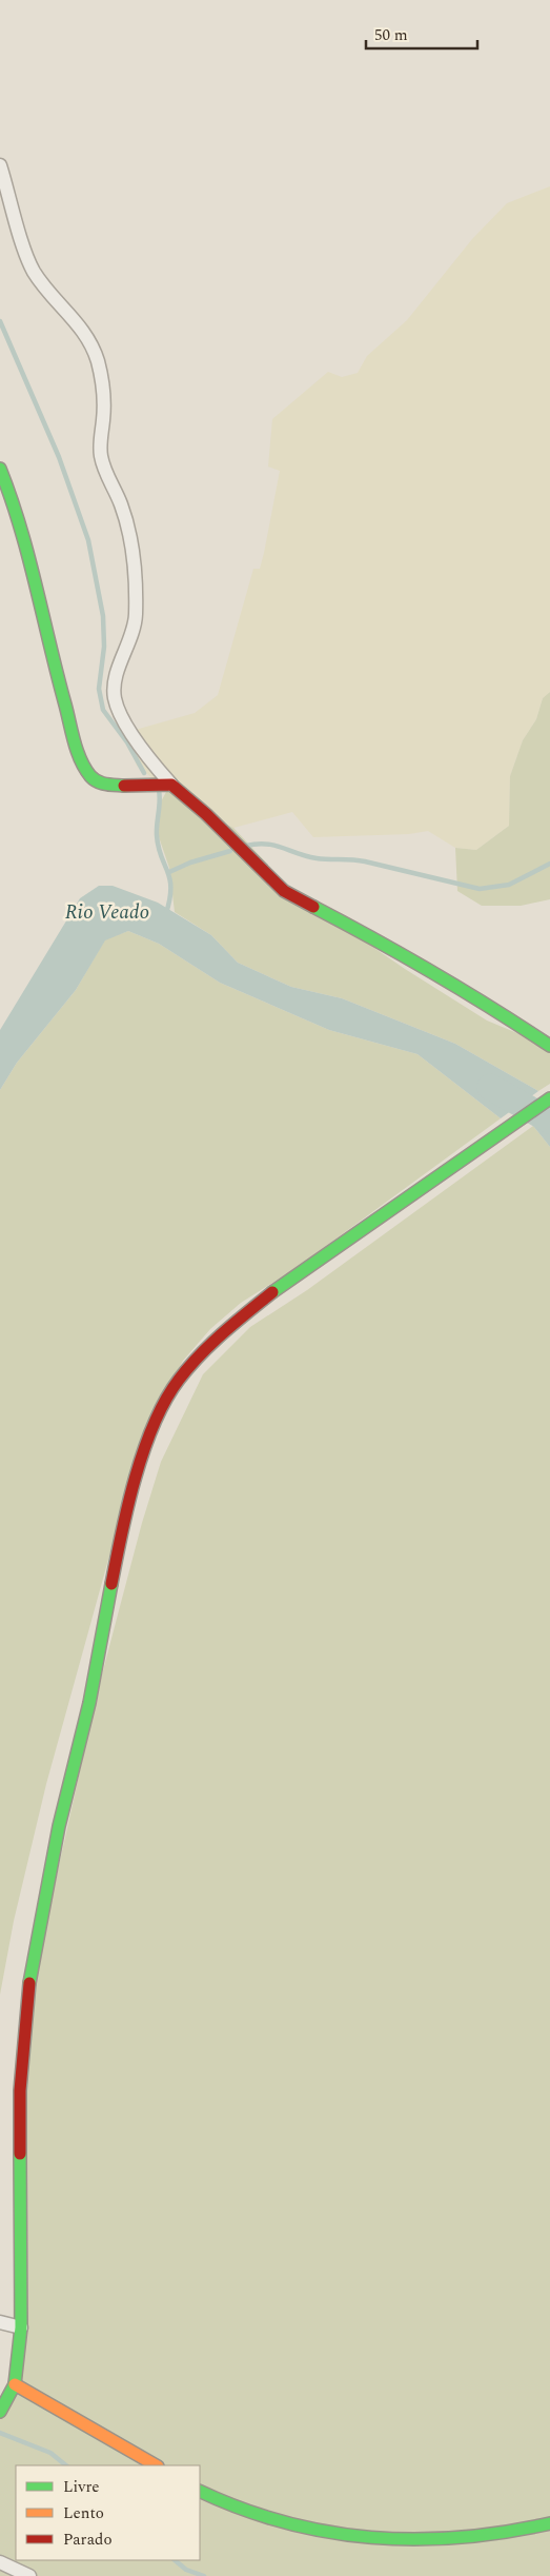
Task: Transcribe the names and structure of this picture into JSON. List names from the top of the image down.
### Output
{
  "water": ["Rio Veado"],
  "legend": ["Livre", "Lento", "Parado"],
  "scale_bar": "50 m"
}
